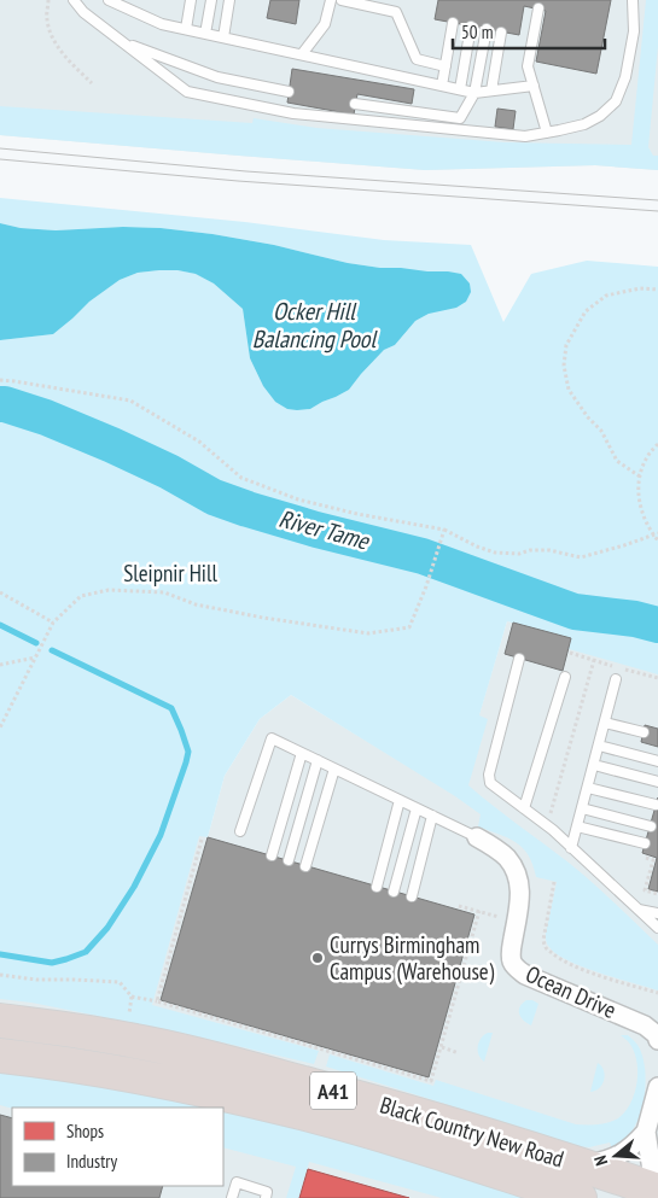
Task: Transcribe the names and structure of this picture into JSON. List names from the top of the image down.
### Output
{
  "streets": {
    "highway": ["A41", "Black Country New Road"],
    "street": ["Ocean Drive"]
  },
  "water": ["Ocker Hill Balancing Pool", "River Tame"],
  "parks": ["Sleipnir Hill"],
  "places": ["Currys Birmingham Campus (Warehouse)"],
  "legend": ["Shops", "Industry"],
  "scale_bar": "50 m",
  "north": "left"
}
